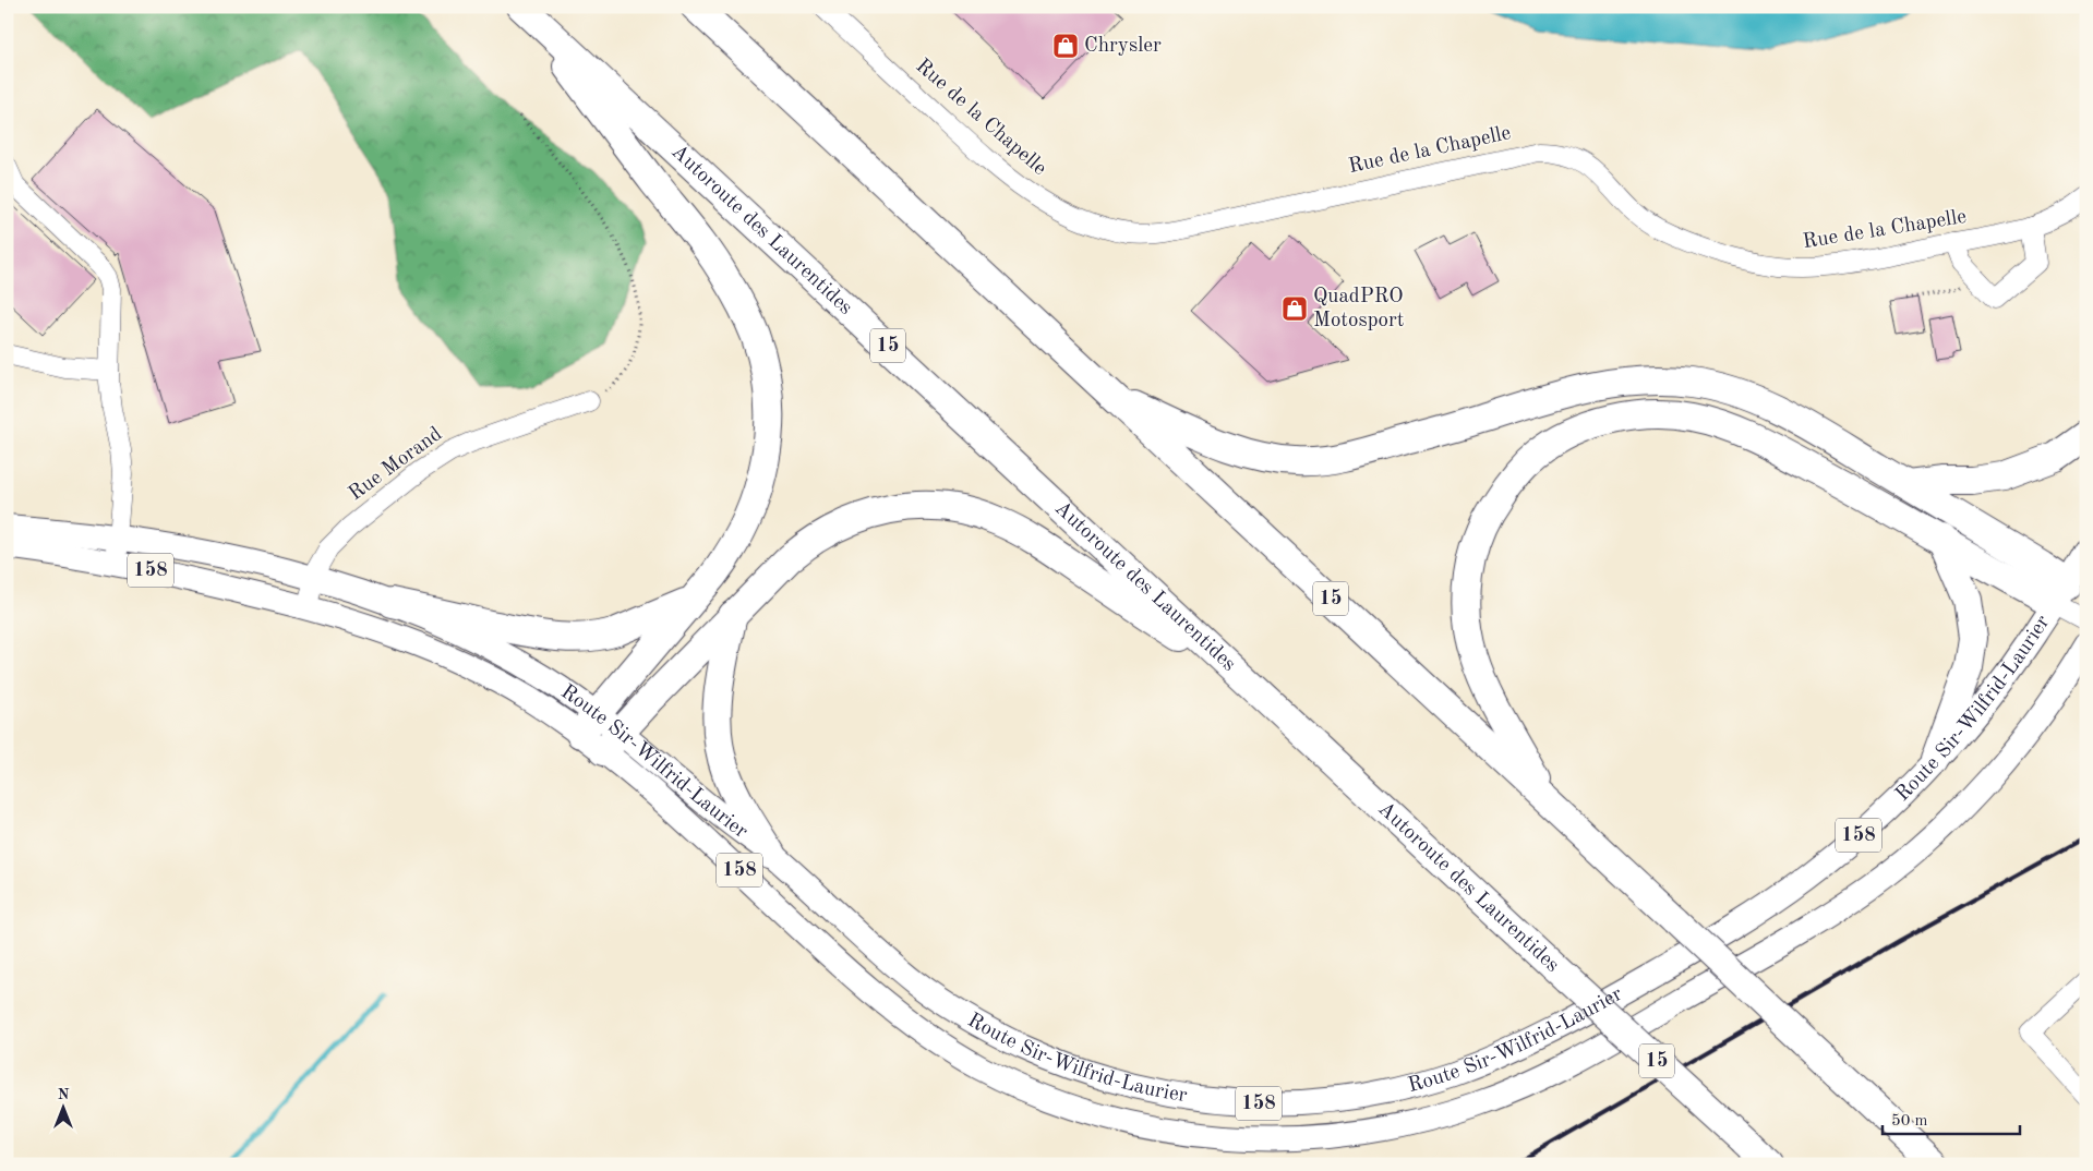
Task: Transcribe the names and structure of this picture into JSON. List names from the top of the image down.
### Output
{
  "streets": {
    "highway": ["Autoroute des Laurentides", "15"],
    "main road": ["158", "Route Sir-Wilfrid-Laurier"],
    "street": ["Rue de la Chapelle", "Rue Morand"]
  },
  "crossings": [
    ["Rue Morand", "Route Sir-Wilfrid-Laurier"]
  ],
  "places": {
    "shop": ["Chrysler", "QuadPRO Motosport"]
  },
  "scale_bar": "50 m",
  "north": "top"
}
